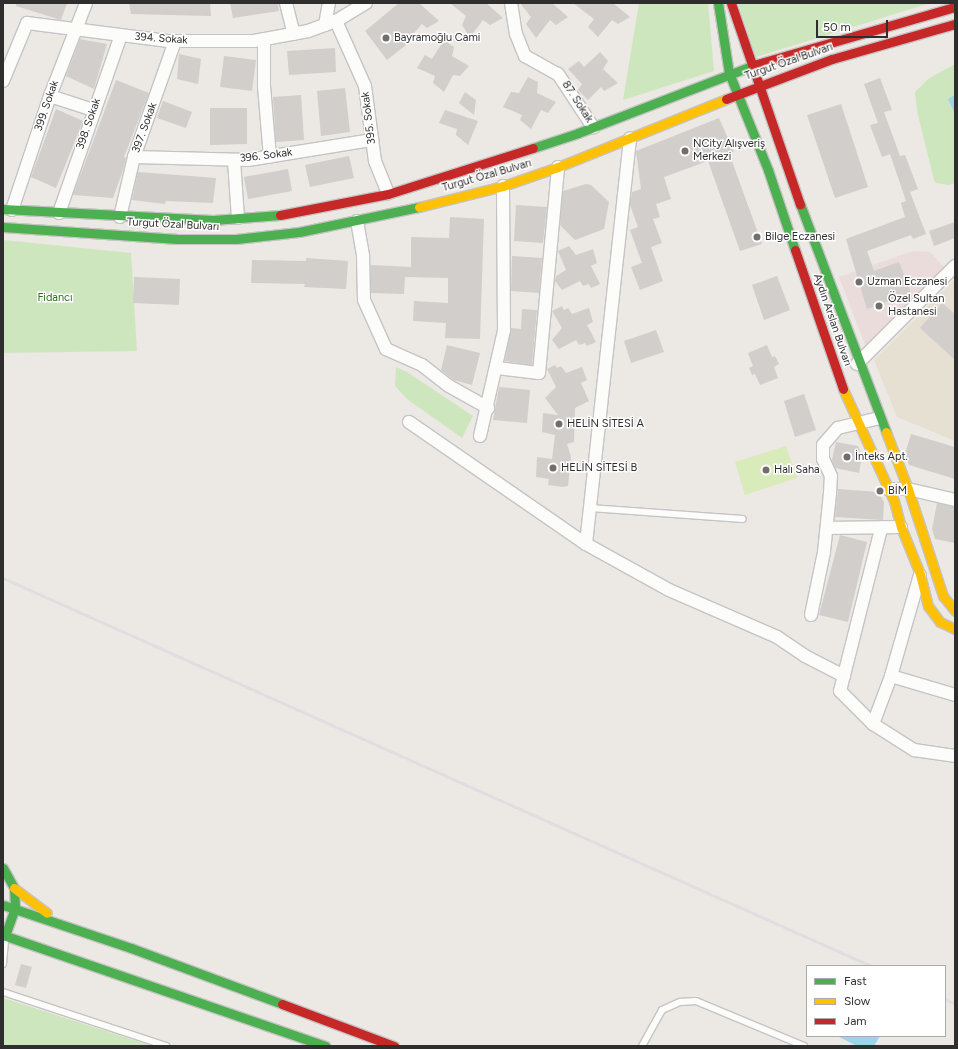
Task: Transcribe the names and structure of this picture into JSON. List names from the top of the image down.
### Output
{
  "streets": {
    "main road": ["Turgut Özal Bulvarı", "Aydın Arslan Bulvarı"],
    "street": [
      "394. Sokak",
      "87. Sokak",
      "399. Sokak",
      "395. Sokak",
      "398. Sokak",
      "397. Sokak",
      "396. Sokak"
    ]
  },
  "crossings": [
    ["394. Sokak", "399. Sokak"],
    ["394. Sokak", "395. Sokak"],
    ["394. Sokak", "398. Sokak"],
    ["394. Sokak", "397. Sokak"],
    ["Turgut Özal Bulvarı", "87. Sokak"],
    ["Turgut Özal Bulvarı", "399. Sokak"],
    ["Turgut Özal Bulvarı", "395. Sokak"],
    ["Turgut Özal Bulvarı", "398. Sokak"],
    ["Turgut Özal Bulvarı", "397. Sokak"],
    ["Turgut Özal Bulvarı", "Aydın Arslan Bulvarı"],
    ["395. Sokak", "396. Sokak"],
    ["397. Sokak", "396. Sokak"]
  ],
  "parks": ["Fidancı"],
  "places": [
    "Bayramoğlu Cami",
    "NCity Alışveriş Merkezi",
    "Bilge Eczanesi",
    "Uzman Eczanesi",
    "Özel Sultan Hastanesi",
    "HELİN SİTESİ A",
    "İnteks Apt.",
    "HELİN SİTESİ B",
    "Halı Saha",
    "BİM"
  ],
  "legend": ["Fast", "Slow", "Jam"],
  "scale_bar": "50 m"
}
